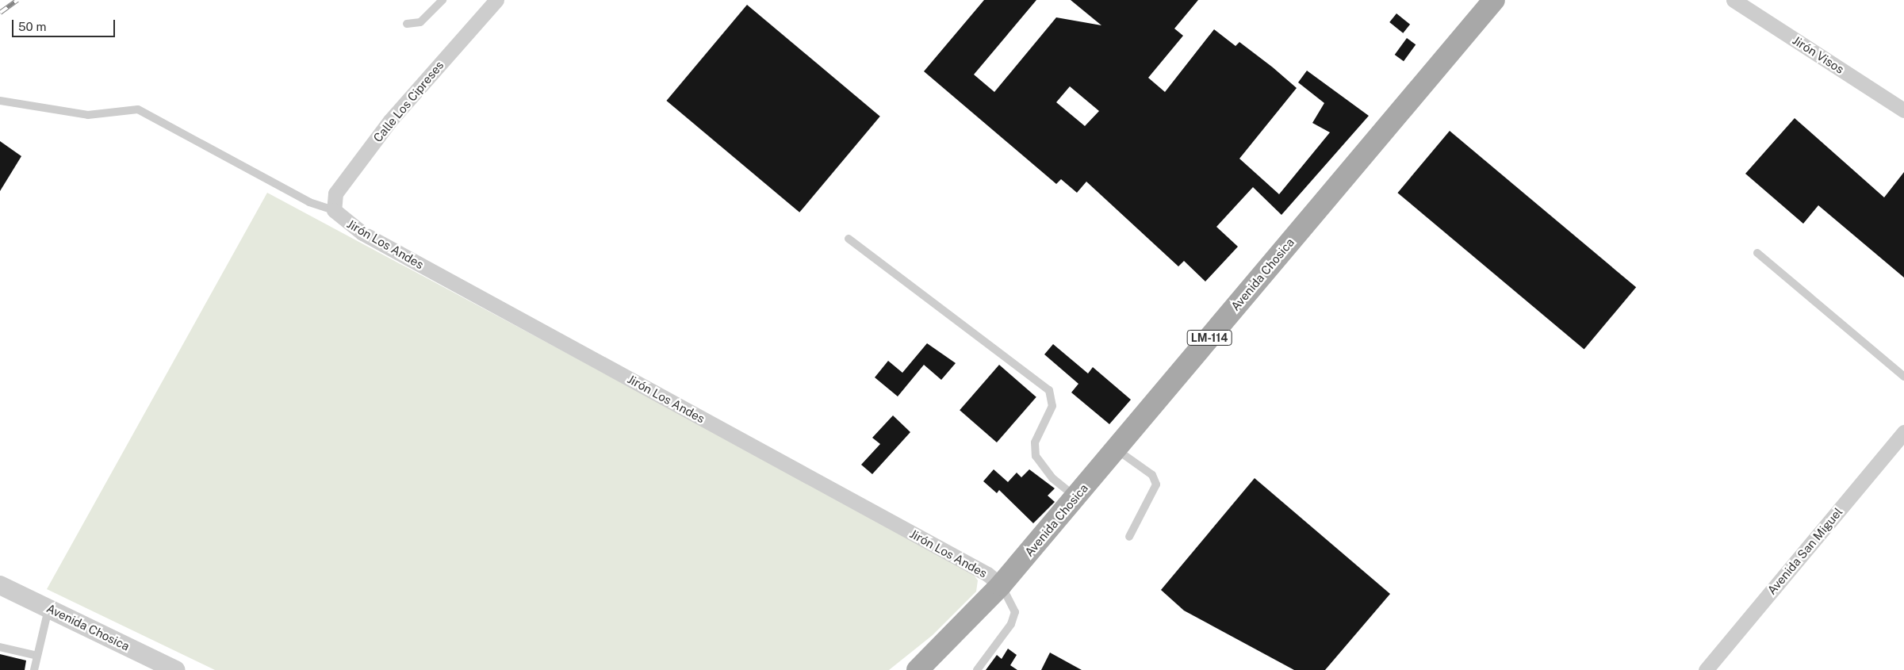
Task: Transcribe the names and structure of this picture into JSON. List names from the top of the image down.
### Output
{
  "streets": {
    "main road": ["Avenida Chosica", "LM-114"],
    "street": [
      "Jirón Visos",
      "Calle Los Cipreses",
      "Jirón Los Andes",
      "Avenida San Miguel"
    ]
  },
  "crossings": [
    ["Calle Los Cipreses", "Jirón Los Andes"],
    ["Jirón Los Andes", "Avenida Chosica"]
  ],
  "scale_bar": "50 m"
}
